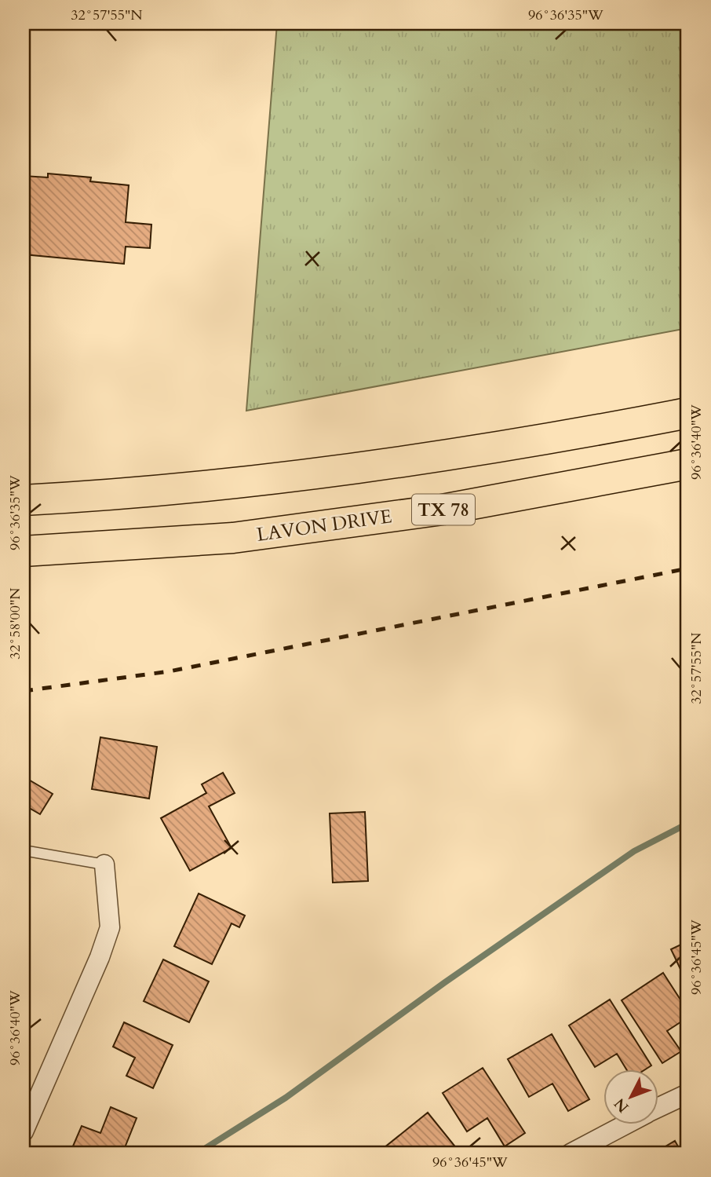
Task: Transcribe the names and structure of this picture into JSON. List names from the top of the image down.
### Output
{
  "streets": {
    "main road": ["TX 78", "LAVON DRIVE"]
  },
  "north": "bottom left",
  "coordinates": [
    "32°57'55\"N",
    "96°36'35\"W",
    "96°36'40\"W",
    "32°58'00\"N",
    "96°36'45\"W"
  ]
}
